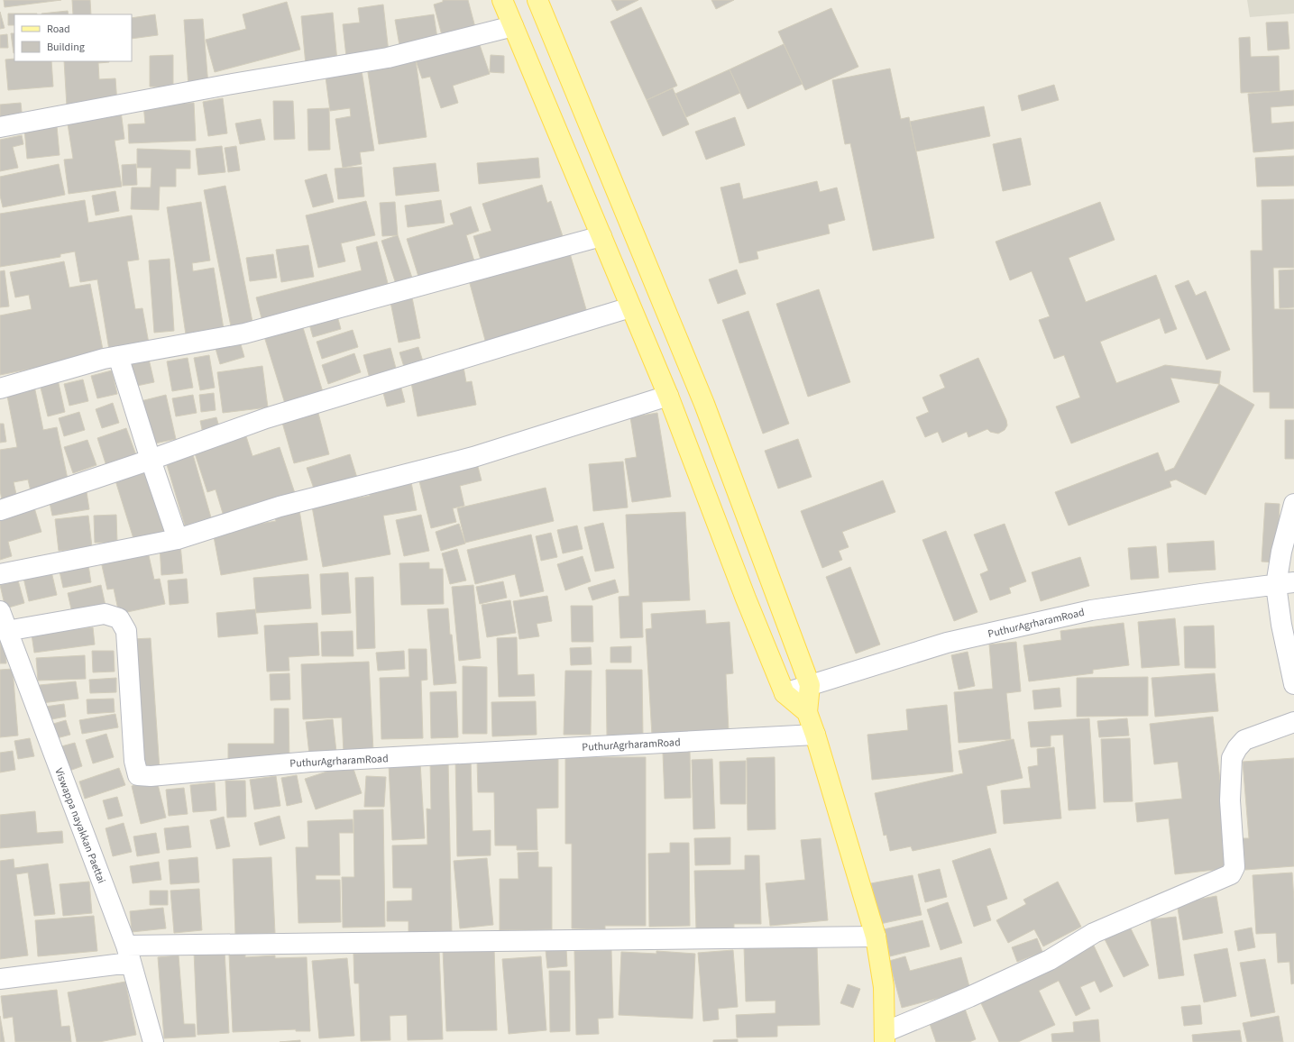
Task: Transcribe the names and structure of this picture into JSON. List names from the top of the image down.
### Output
{
  "streets": {
    "street": ["PuthurAgrharamRoad", "Viswappa nayakkan Paettai"]
  },
  "crossings": [
    ["PuthurAgrharamRoad", "Viswappa nayakkan Paettai"]
  ],
  "legend": ["Road", "Building"]
}
